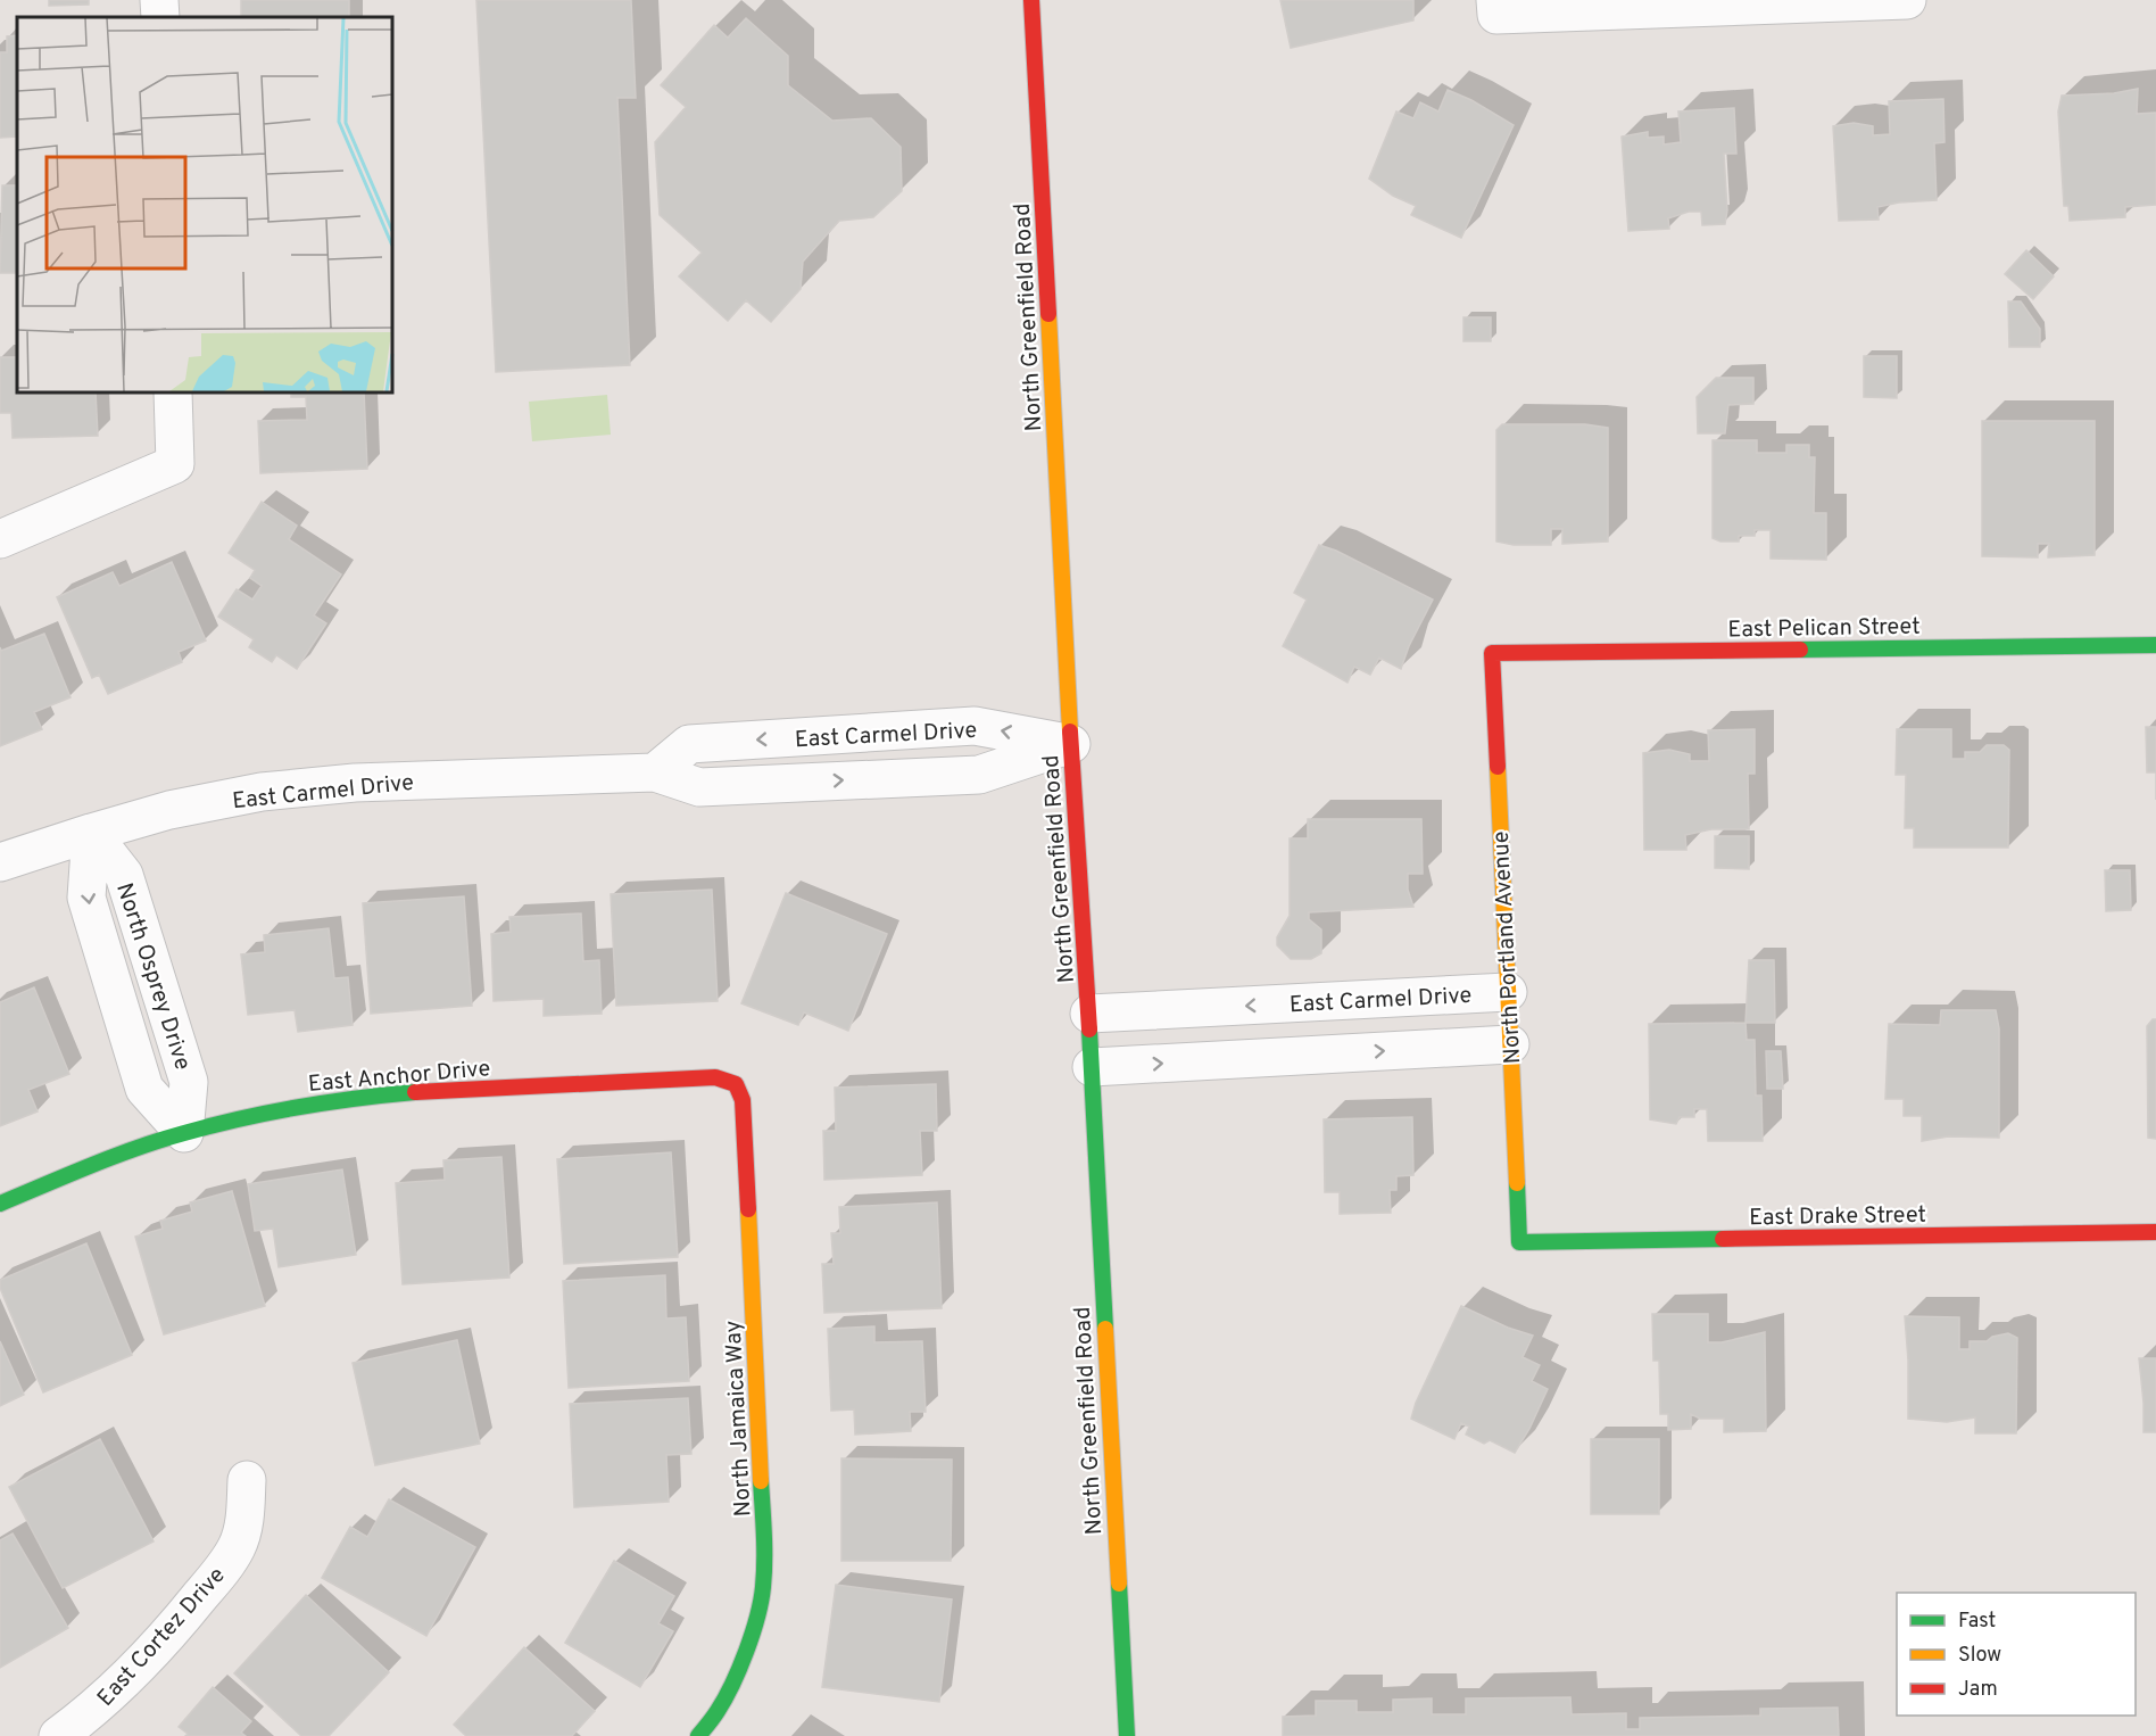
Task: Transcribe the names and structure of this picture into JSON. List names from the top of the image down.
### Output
{
  "streets": {
    "street": [
      "North Greenfield Road",
      "East Pelican Street",
      "East Carmel Drive",
      "North Portland Avenue",
      "North Osprey Drive",
      "East Anchor Drive",
      "East Drake Street",
      "North Jamaica Way",
      "East Cortez Drive"
    ]
  },
  "crossings": [
    ["North Greenfield Road", "East Carmel Drive"],
    ["East Pelican Street", "North Portland Avenue"],
    ["East Carmel Drive", "North Portland Avenue"],
    ["East Carmel Drive", "North Osprey Drive"],
    ["North Portland Avenue", "East Drake Street"],
    ["North Osprey Drive", "East Anchor Drive"],
    ["East Anchor Drive", "North Jamaica Way"]
  ],
  "legend": ["Fast", "Slow", "Jam"]
}
